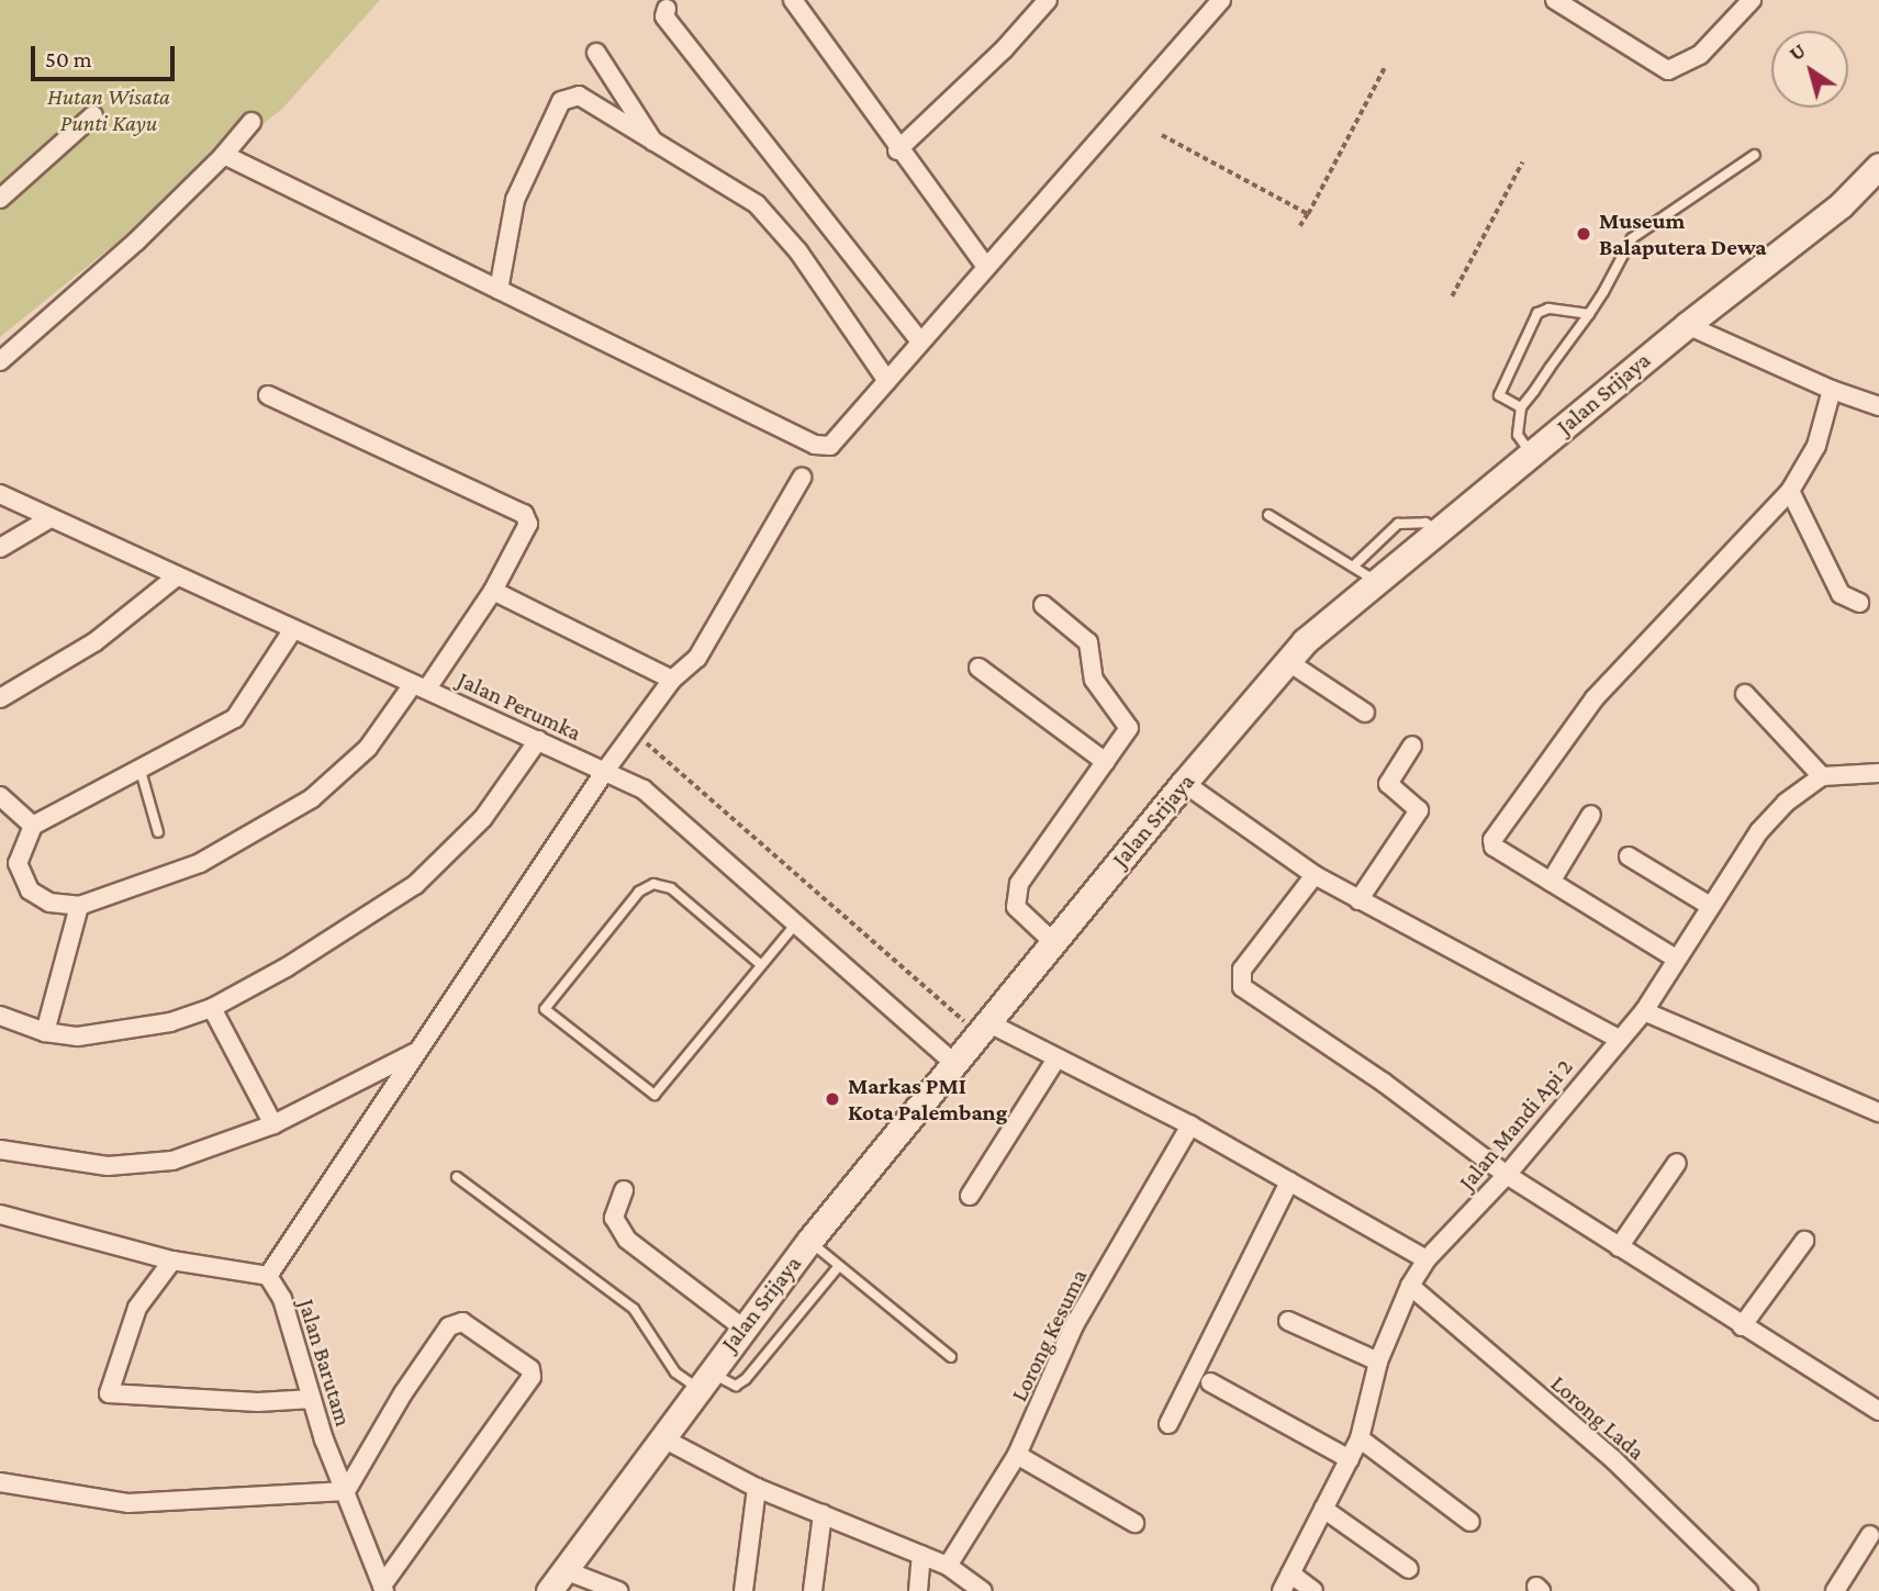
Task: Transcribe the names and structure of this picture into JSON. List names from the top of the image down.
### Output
{
  "streets": {
    "street": [
      "Jalan Srijaya",
      "Jalan Perumka",
      "Jalan Mandi Api 2",
      "Lorong Kesuma",
      "Jalan Barutam",
      "Lorong Lada"
    ]
  },
  "crossings": [
    ["Jalan Srijaya", "Jalan Perumka"],
    ["Jalan Mandi Api 2", "Lorong Lada"]
  ],
  "parks": ["Hutan Wisata Punti Kayu"],
  "places": ["Museum Balaputera Dewa", "Markas PMI Kota Palembang"],
  "scale_bar": "50 m",
  "north": "top left"
}
